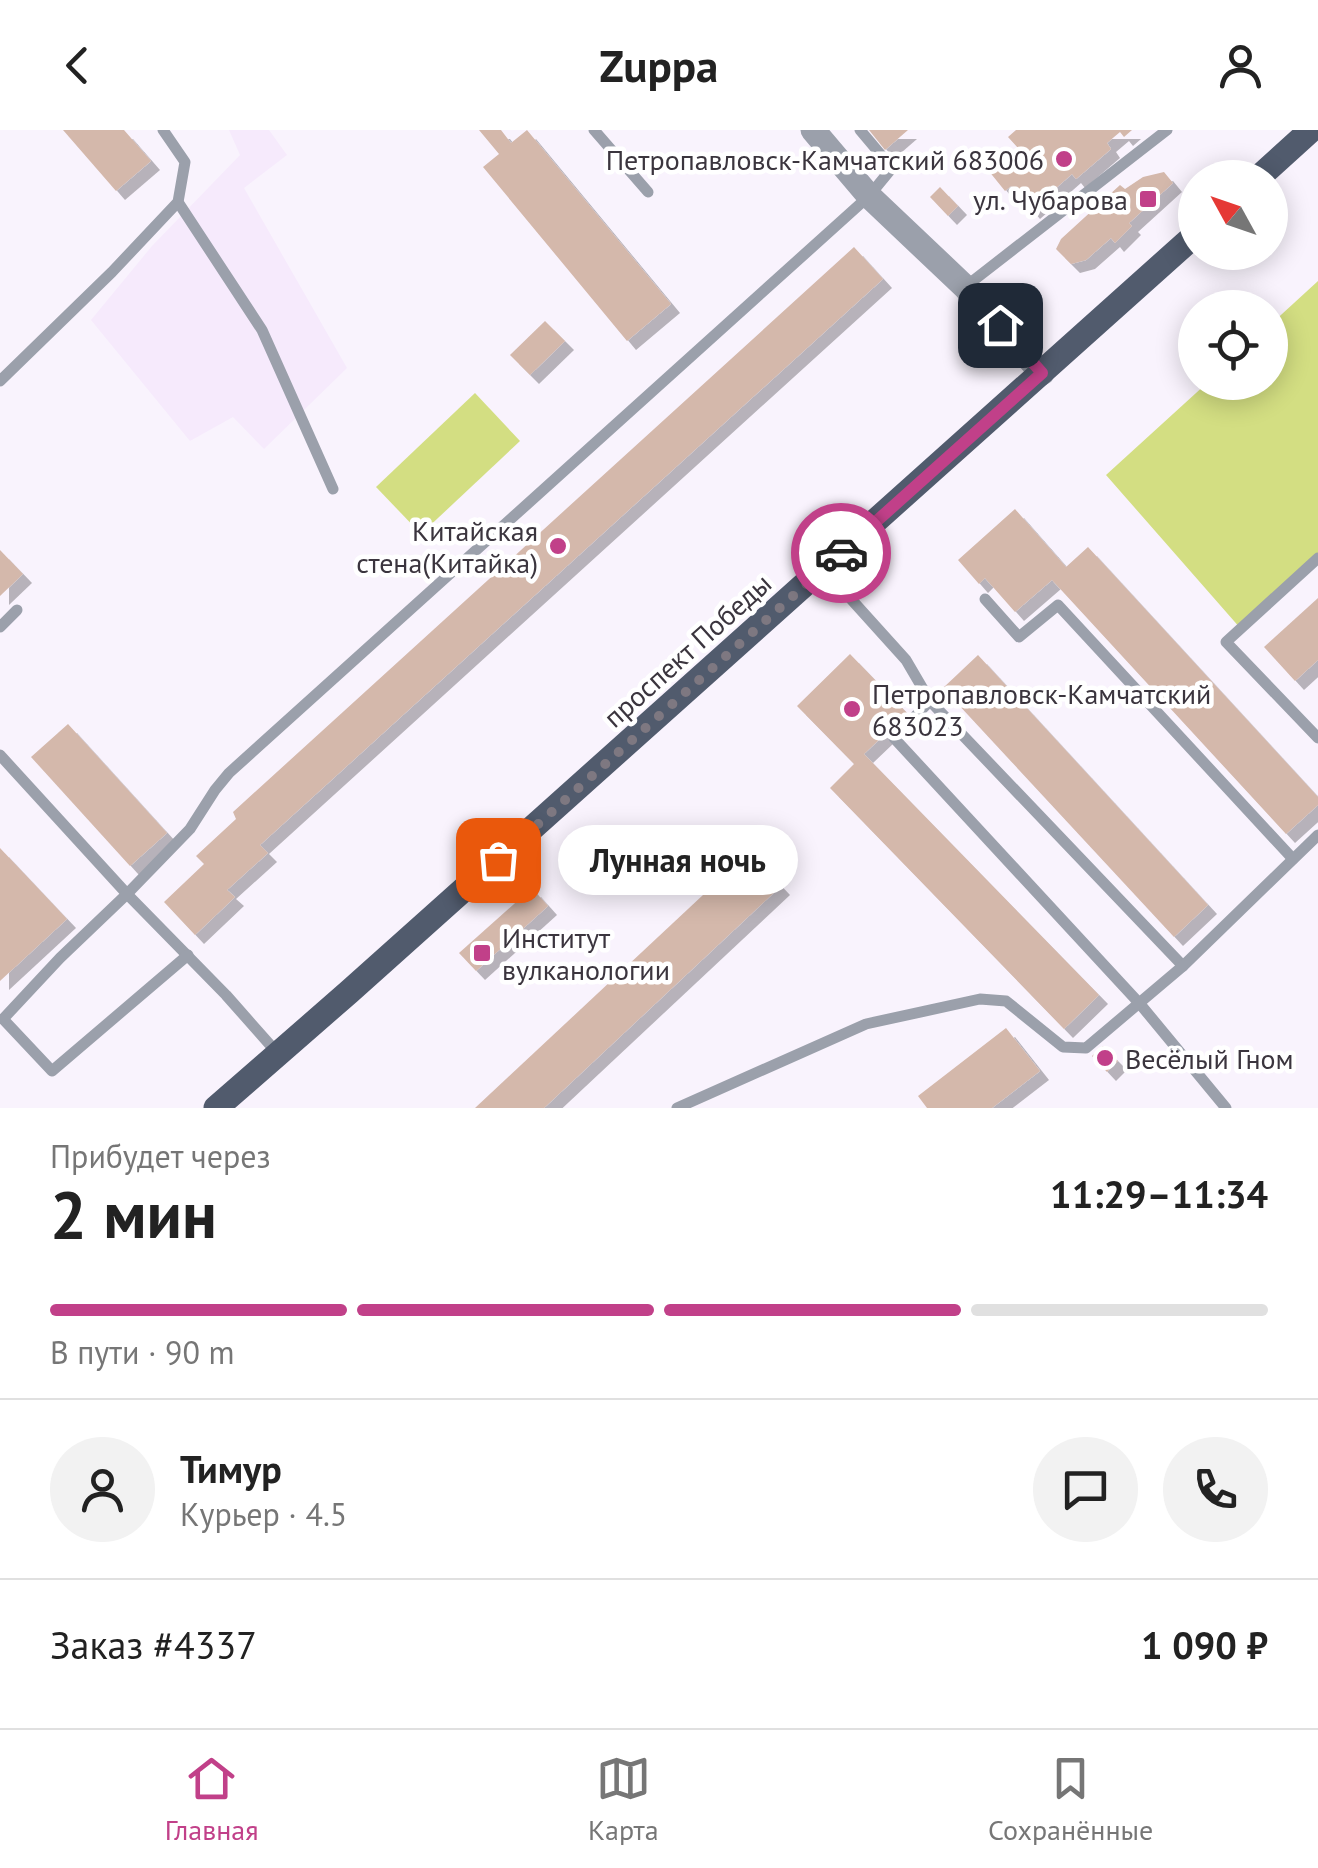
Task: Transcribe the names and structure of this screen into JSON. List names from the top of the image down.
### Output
{
  "streets": {
    "main road": ["проспект Победы"]
  },
  "places": {
    "other": [
      "Петропавловск-Камчатский 683006",
      "Китайская стена(Китайка)",
      "Петропавловск-Камчатский 683023",
      "Лунная ночь",
      "Весёлый Гном"
    ],
    "transit": ["ул. Чубарова", "Институт вулканологии"]
  },
  "north": "top left",
  "page": {
    "header": "Zuppa",
    "bubble": "Лунная ночь",
    "heading": ["2 мин", "Прибудет через", "11:29–11:34"],
    "panel": [
      "Тимур",
      "Курьер · 4.5",
      "Заказ #4337",
      "1 090 ₽"
    ],
    "bar": "В пути · 90 m",
    "tabs": ["Главная", "Карта", "Сохранённые"]
  }
}
